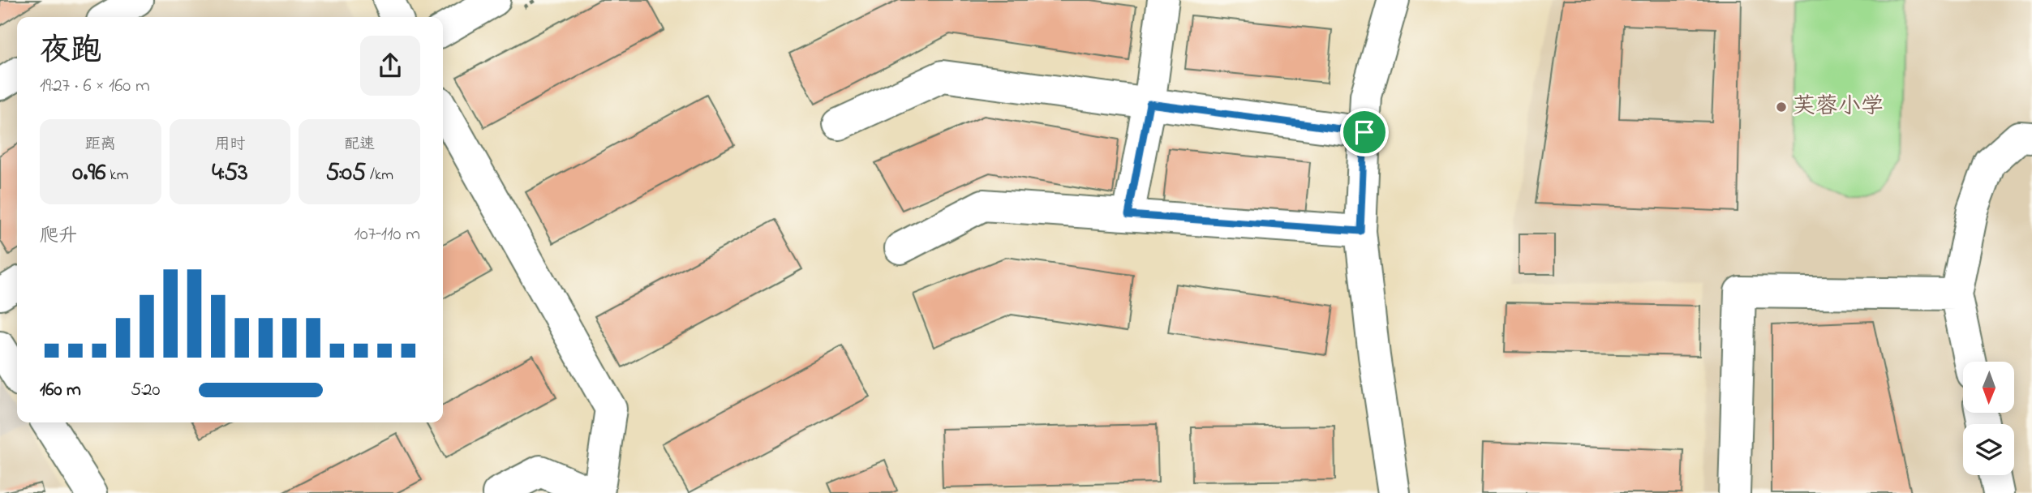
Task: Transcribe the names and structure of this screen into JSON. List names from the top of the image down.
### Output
{
  "places": ["芙蓉小学"],
  "north": "bottom",
  "page": {
    "heading": ["夜跑", "19:27 · 6 × 160 m"],
    "stats": [
      ["距离", "0.96 km"],
      ["用时", "4:53"],
      ["配速", "5:05 /km"]
    ],
    "chart": ["爬升", "107–110 m"],
    "list": [
      {
        "name": "160 m",
        "note": "5:20"
      }
    ]
  }
}
